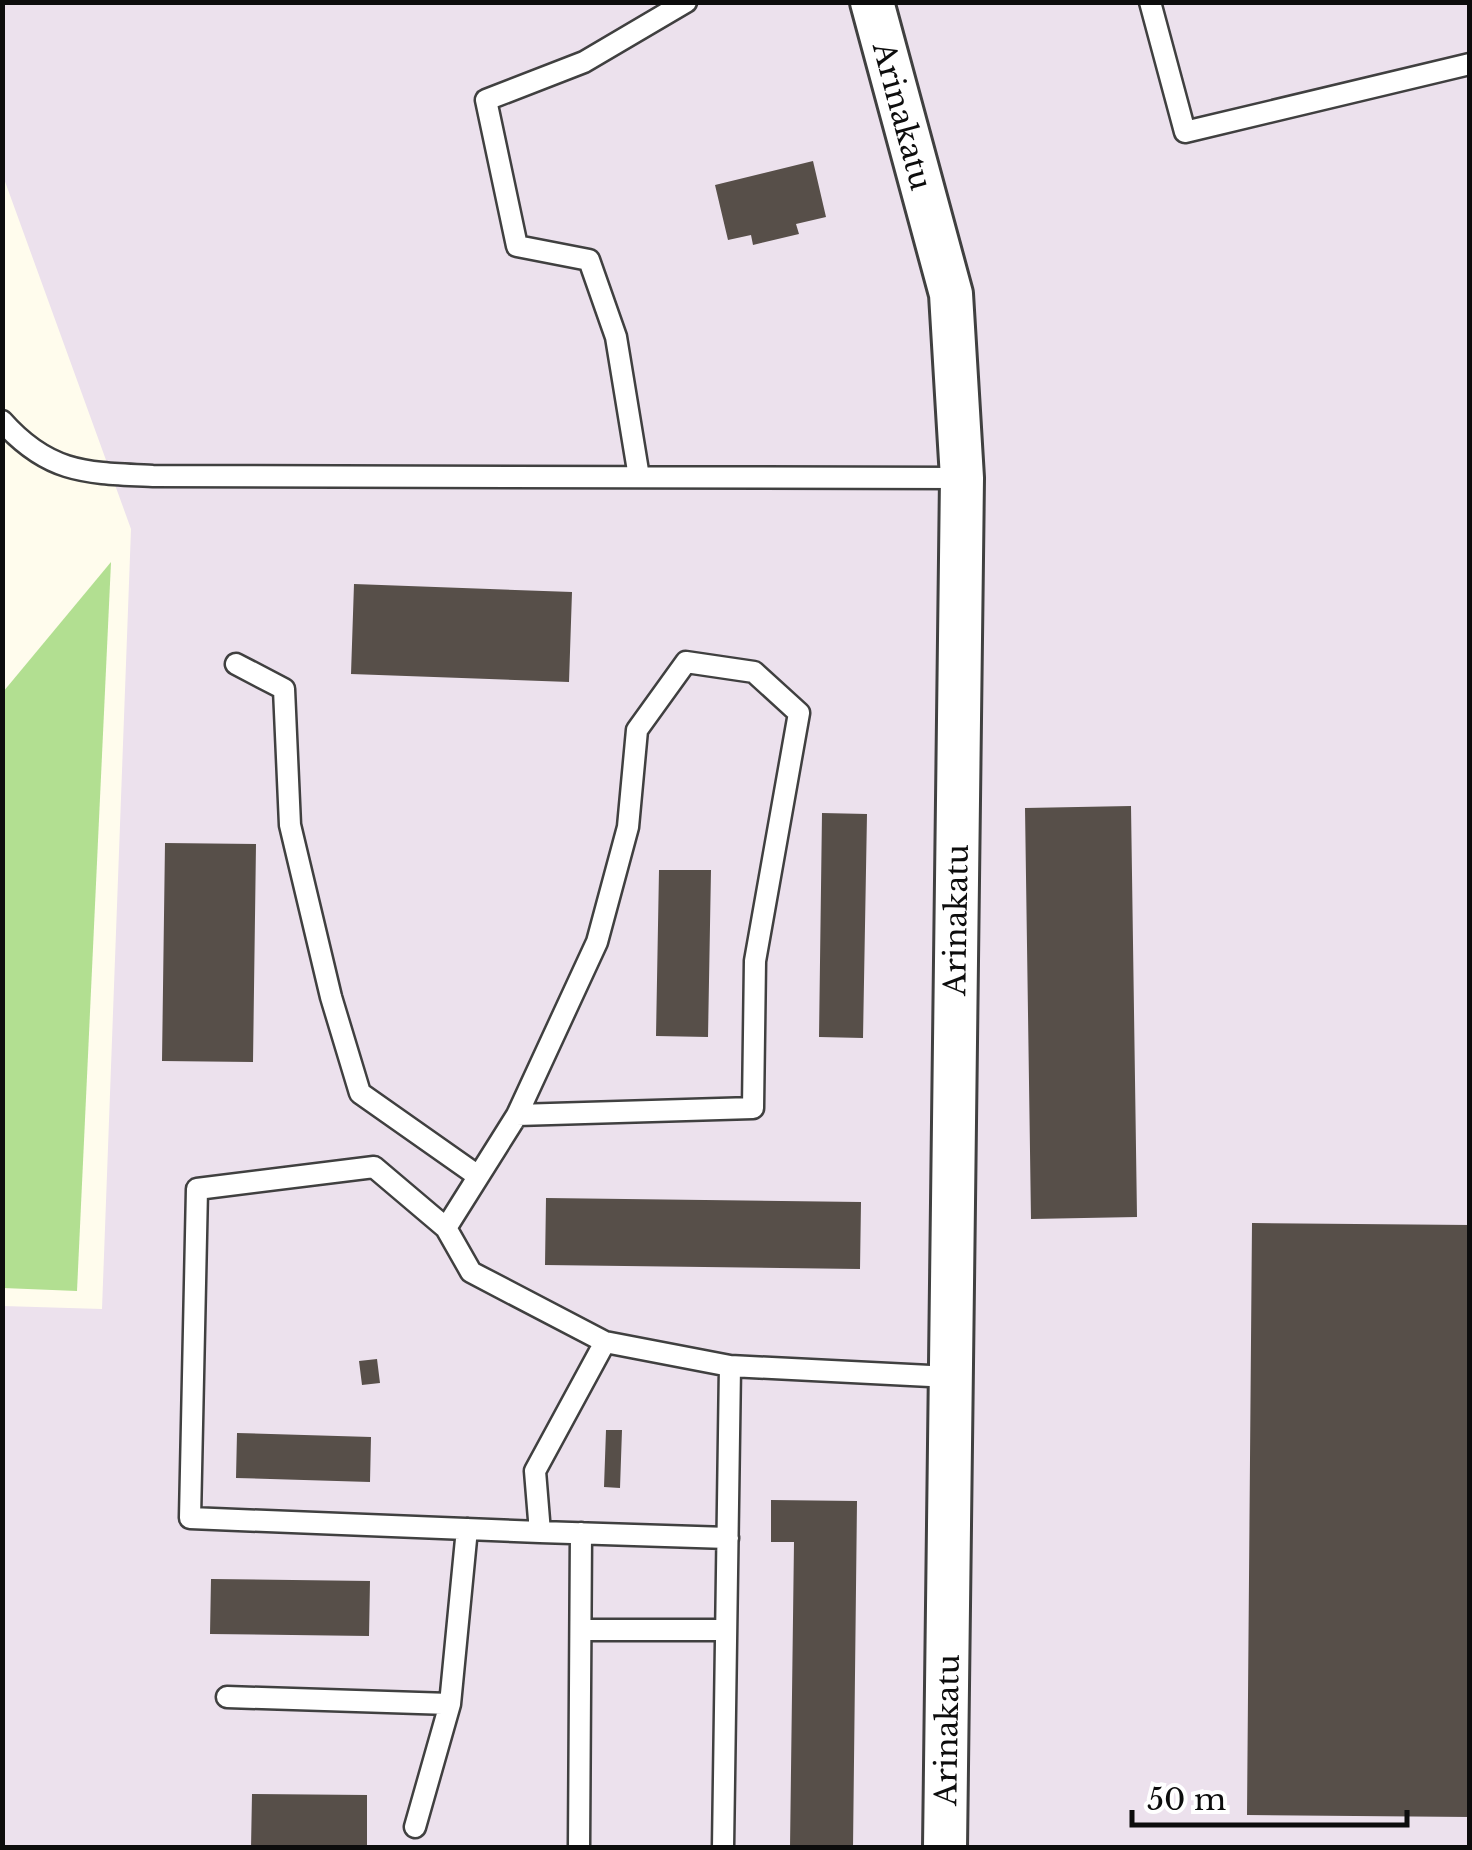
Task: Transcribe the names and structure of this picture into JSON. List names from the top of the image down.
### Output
{
  "streets": {
    "street": ["Arinakatu"]
  },
  "scale_bar": "50 m"
}
